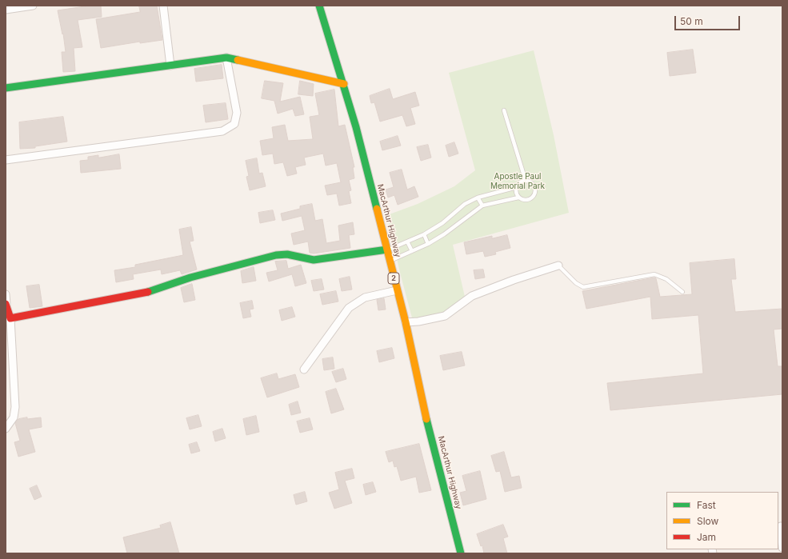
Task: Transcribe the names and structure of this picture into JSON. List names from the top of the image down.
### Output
{
  "streets": {
    "main road": ["MacArthur Highway", "2"]
  },
  "parks": ["Apostle Paul Memorial Park"],
  "legend": ["Fast", "Slow", "Jam"],
  "scale_bar": "50 m"
}
